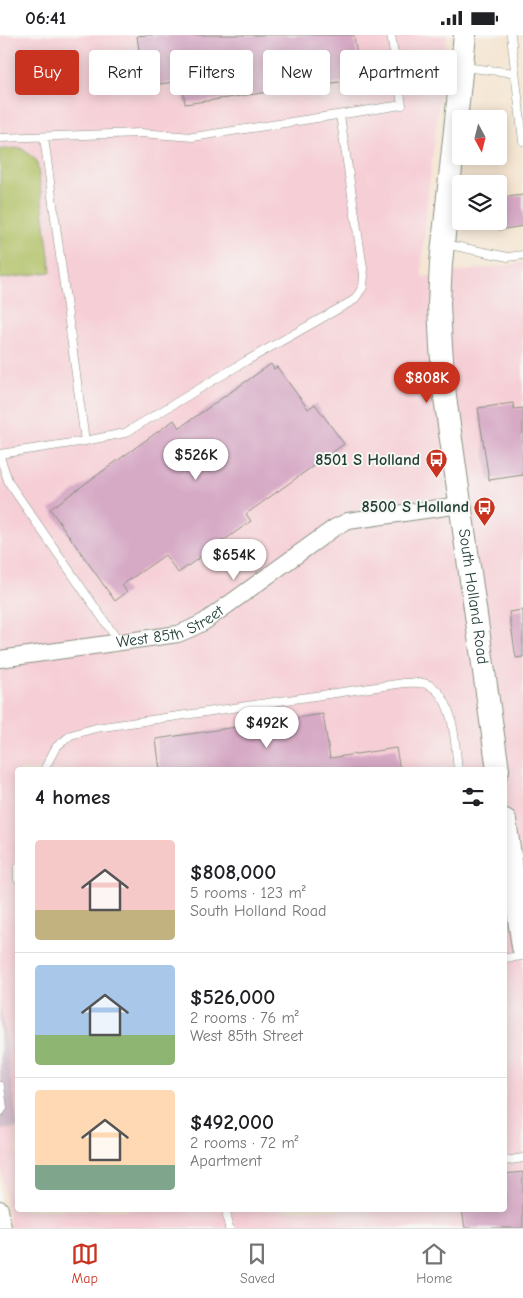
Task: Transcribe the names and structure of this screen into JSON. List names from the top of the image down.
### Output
{
  "streets": {
    "main road": ["South Holland Road"],
    "street": ["West 85th Street"]
  },
  "crossings": [
    ["South Holland Road", "West 85th Street"]
  ],
  "places": {
    "bus stop": ["8501 S Holland", "8500 S Holland"]
  },
  "north": "bottom",
  "page": {
    "status": "06:41",
    "chip": [
      "Buy",
      "Rent",
      "Filters",
      "New",
      "Apartment"
    ],
    "price": [
      "$808K",
      "$526K",
      "$654K",
      "$492K"
    ],
    "heading": "4 homes",
    "list": [
      {
        "name": "$808,000",
        "note": "5 rooms · 123 m² · South Holland Road"
      },
      {
        "name": "$526,000",
        "note": "2 rooms · 76 m² · West 85th Street"
      },
      {
        "name": "$492,000",
        "note": "2 rooms · 72 m² · Apartment"
      }
    ],
    "tabs": ["Map", "Saved", "Home"]
  }
}
